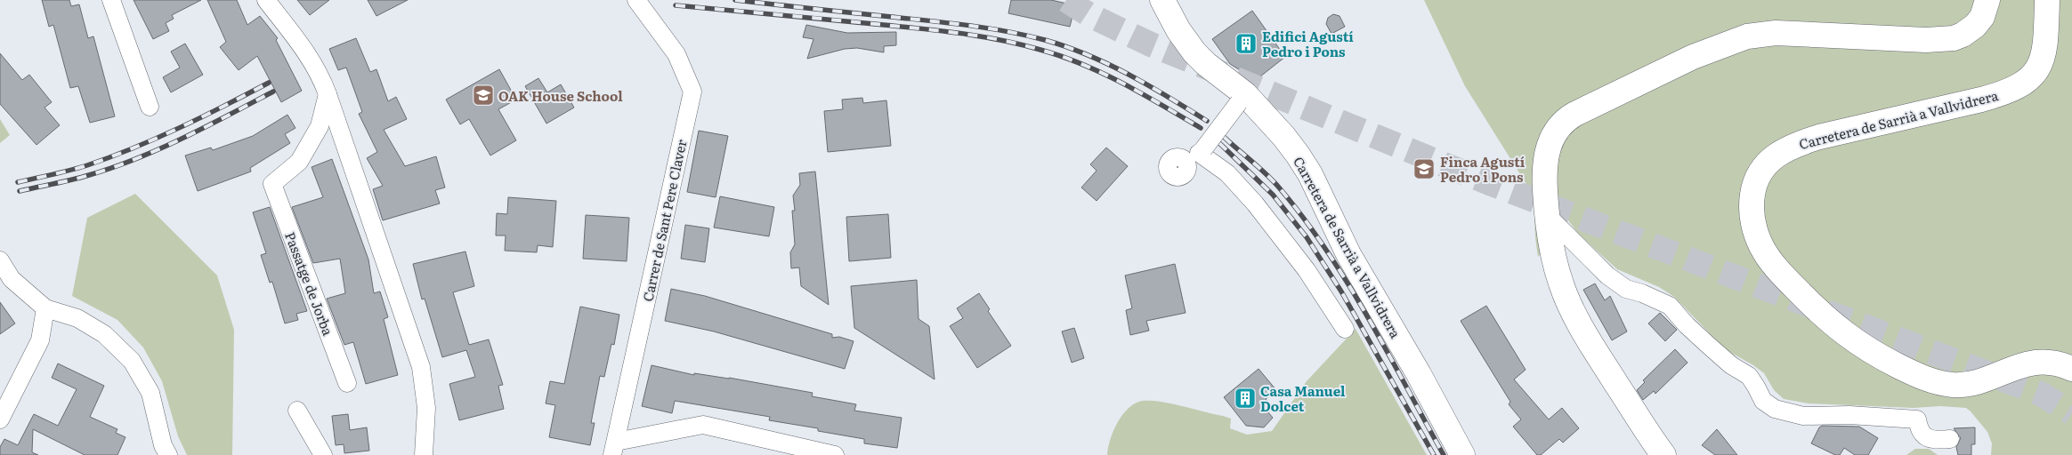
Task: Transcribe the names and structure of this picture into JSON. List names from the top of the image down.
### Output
{
  "streets": {
    "main road": ["Carretera de Sarrià a Vallvidrera"],
    "street": ["Carrer de Sant Pere Claver", "Passatge de Jorba"]
  },
  "places": {
    "building": ["Edifici Agustí Pedro i Pons", "Casa Manuel Dolcet"],
    "school or university": ["OAK House School", "Finca Agustí Pedro i Pons"]
  }
}
